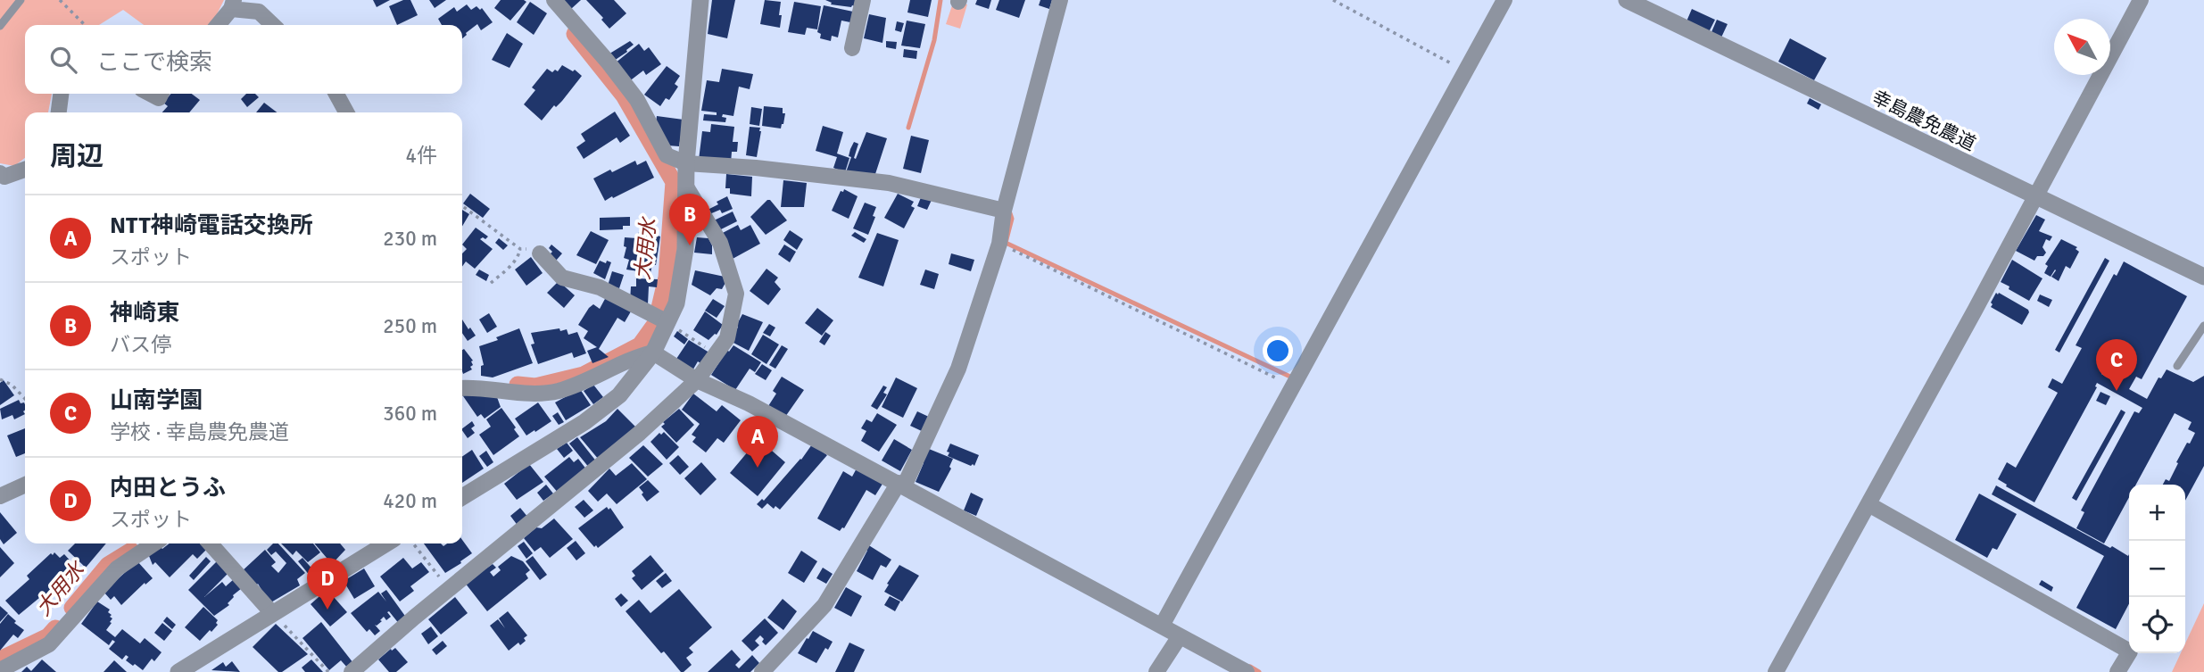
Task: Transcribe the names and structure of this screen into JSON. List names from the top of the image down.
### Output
{
  "streets": {
    "street": ["幸島農免農道"]
  },
  "water": ["大用水"],
  "north": "top left",
  "page": {
    "search": "ここで検索",
    "heading": ["周辺", "4件"],
    "pins": [
      "B",
      "C",
      "A",
      "D"
    ],
    "list": [
      {
        "mark": "A",
        "name": "NTT神崎電話交換所",
        "note": "スポット",
        "value": "230 m"
      },
      {
        "mark": "B",
        "name": "神崎東",
        "note": "バス停",
        "value": "250 m"
      },
      {
        "mark": "C",
        "name": "山南学園",
        "note": "学校 · 幸島農免農道",
        "value": "360 m"
      },
      {
        "mark": "D",
        "name": "内田とうふ",
        "note": "スポット",
        "value": "420 m"
      }
    ],
    "map_buttons": ["+", "−"]
  }
}
